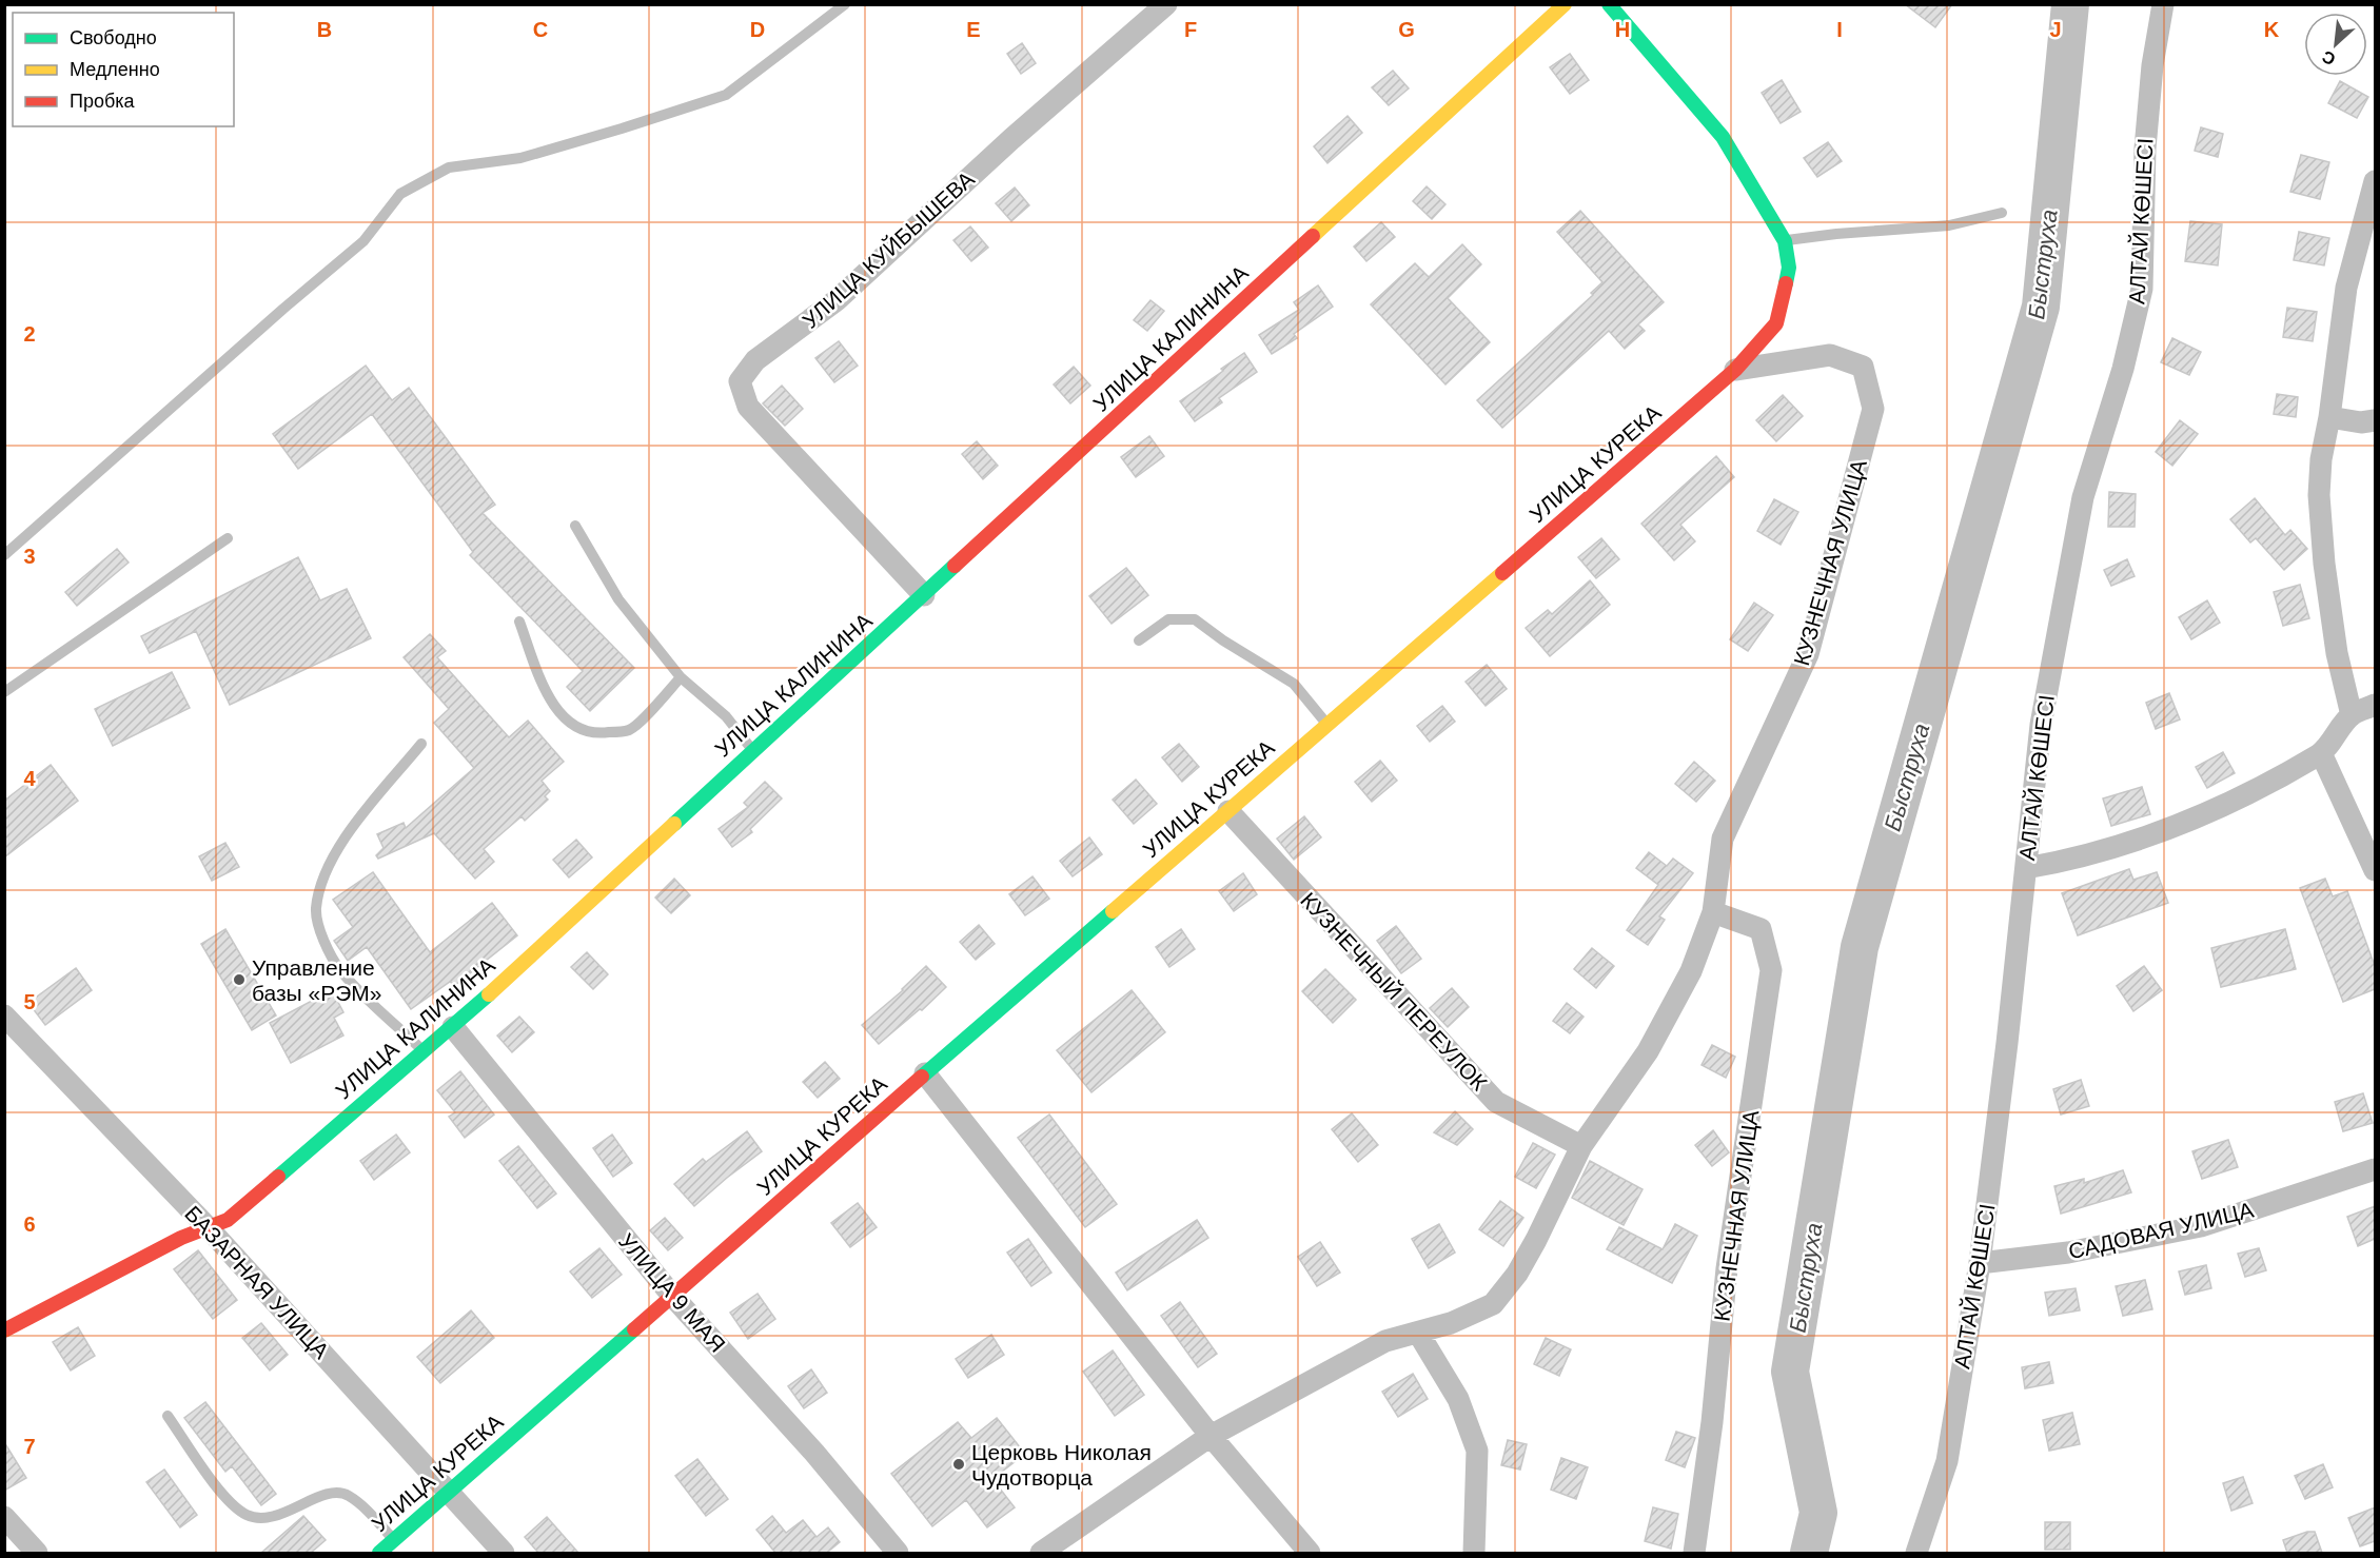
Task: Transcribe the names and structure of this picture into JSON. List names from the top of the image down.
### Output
{
  "streets": {
    "street": [
      "АЛТАЙ КӨШЕСІ",
      "УЛИЦА КУЙБЫШЕВА",
      "УЛИЦА КАЛИНИНА",
      "УЛИЦА КУРЕКА",
      "КУЗНЕЧНАЯ УЛИЦА",
      "КУЗНЕЧНЫЙ ПЕРЕУЛОК",
      "САДОВАЯ УЛИЦА",
      "БАЗАРНАЯ УЛИЦА",
      "УЛИЦА 9 МАЯ"
    ]
  },
  "crossings": [
    ["АЛТАЙ КӨШЕСІ", "САДОВАЯ УЛИЦА"],
    ["УЛИЦА КУЙБЫШЕВА", "УЛИЦА КАЛИНИНА"],
    ["УЛИЦА КАЛИНИНА", "БАЗАРНАЯ УЛИЦА"],
    ["УЛИЦА КАЛИНИНА", "УЛИЦА 9 МАЯ"],
    ["УЛИЦА КУРЕКА", "КУЗНЕЧНАЯ УЛИЦА"],
    ["УЛИЦА КУРЕКА", "КУЗНЕЧНЫЙ ПЕРЕУЛОК"],
    ["УЛИЦА КУРЕКА", "БАЗАРНАЯ УЛИЦА"],
    ["УЛИЦА КУРЕКА", "УЛИЦА 9 МАЯ"],
    ["КУЗНЕЧНАЯ УЛИЦА", "КУЗНЕЧНЫЙ ПЕРЕУЛОК"]
  ],
  "water": ["Быструха"],
  "places": ["Управление базы «РЭМ»", "Церковь Николая Чудотворца"],
  "legend": ["Свободно", "Медленно", "Пробка"],
  "north": "bottom left",
  "grid": {
    "columns": [
      "B",
      "C",
      "D",
      "E",
      "F",
      "G",
      "H",
      "I",
      "J",
      "K"
    ],
    "rows": [
      "2",
      "3",
      "4",
      "5",
      "6",
      "7"
    ]
  }
}
